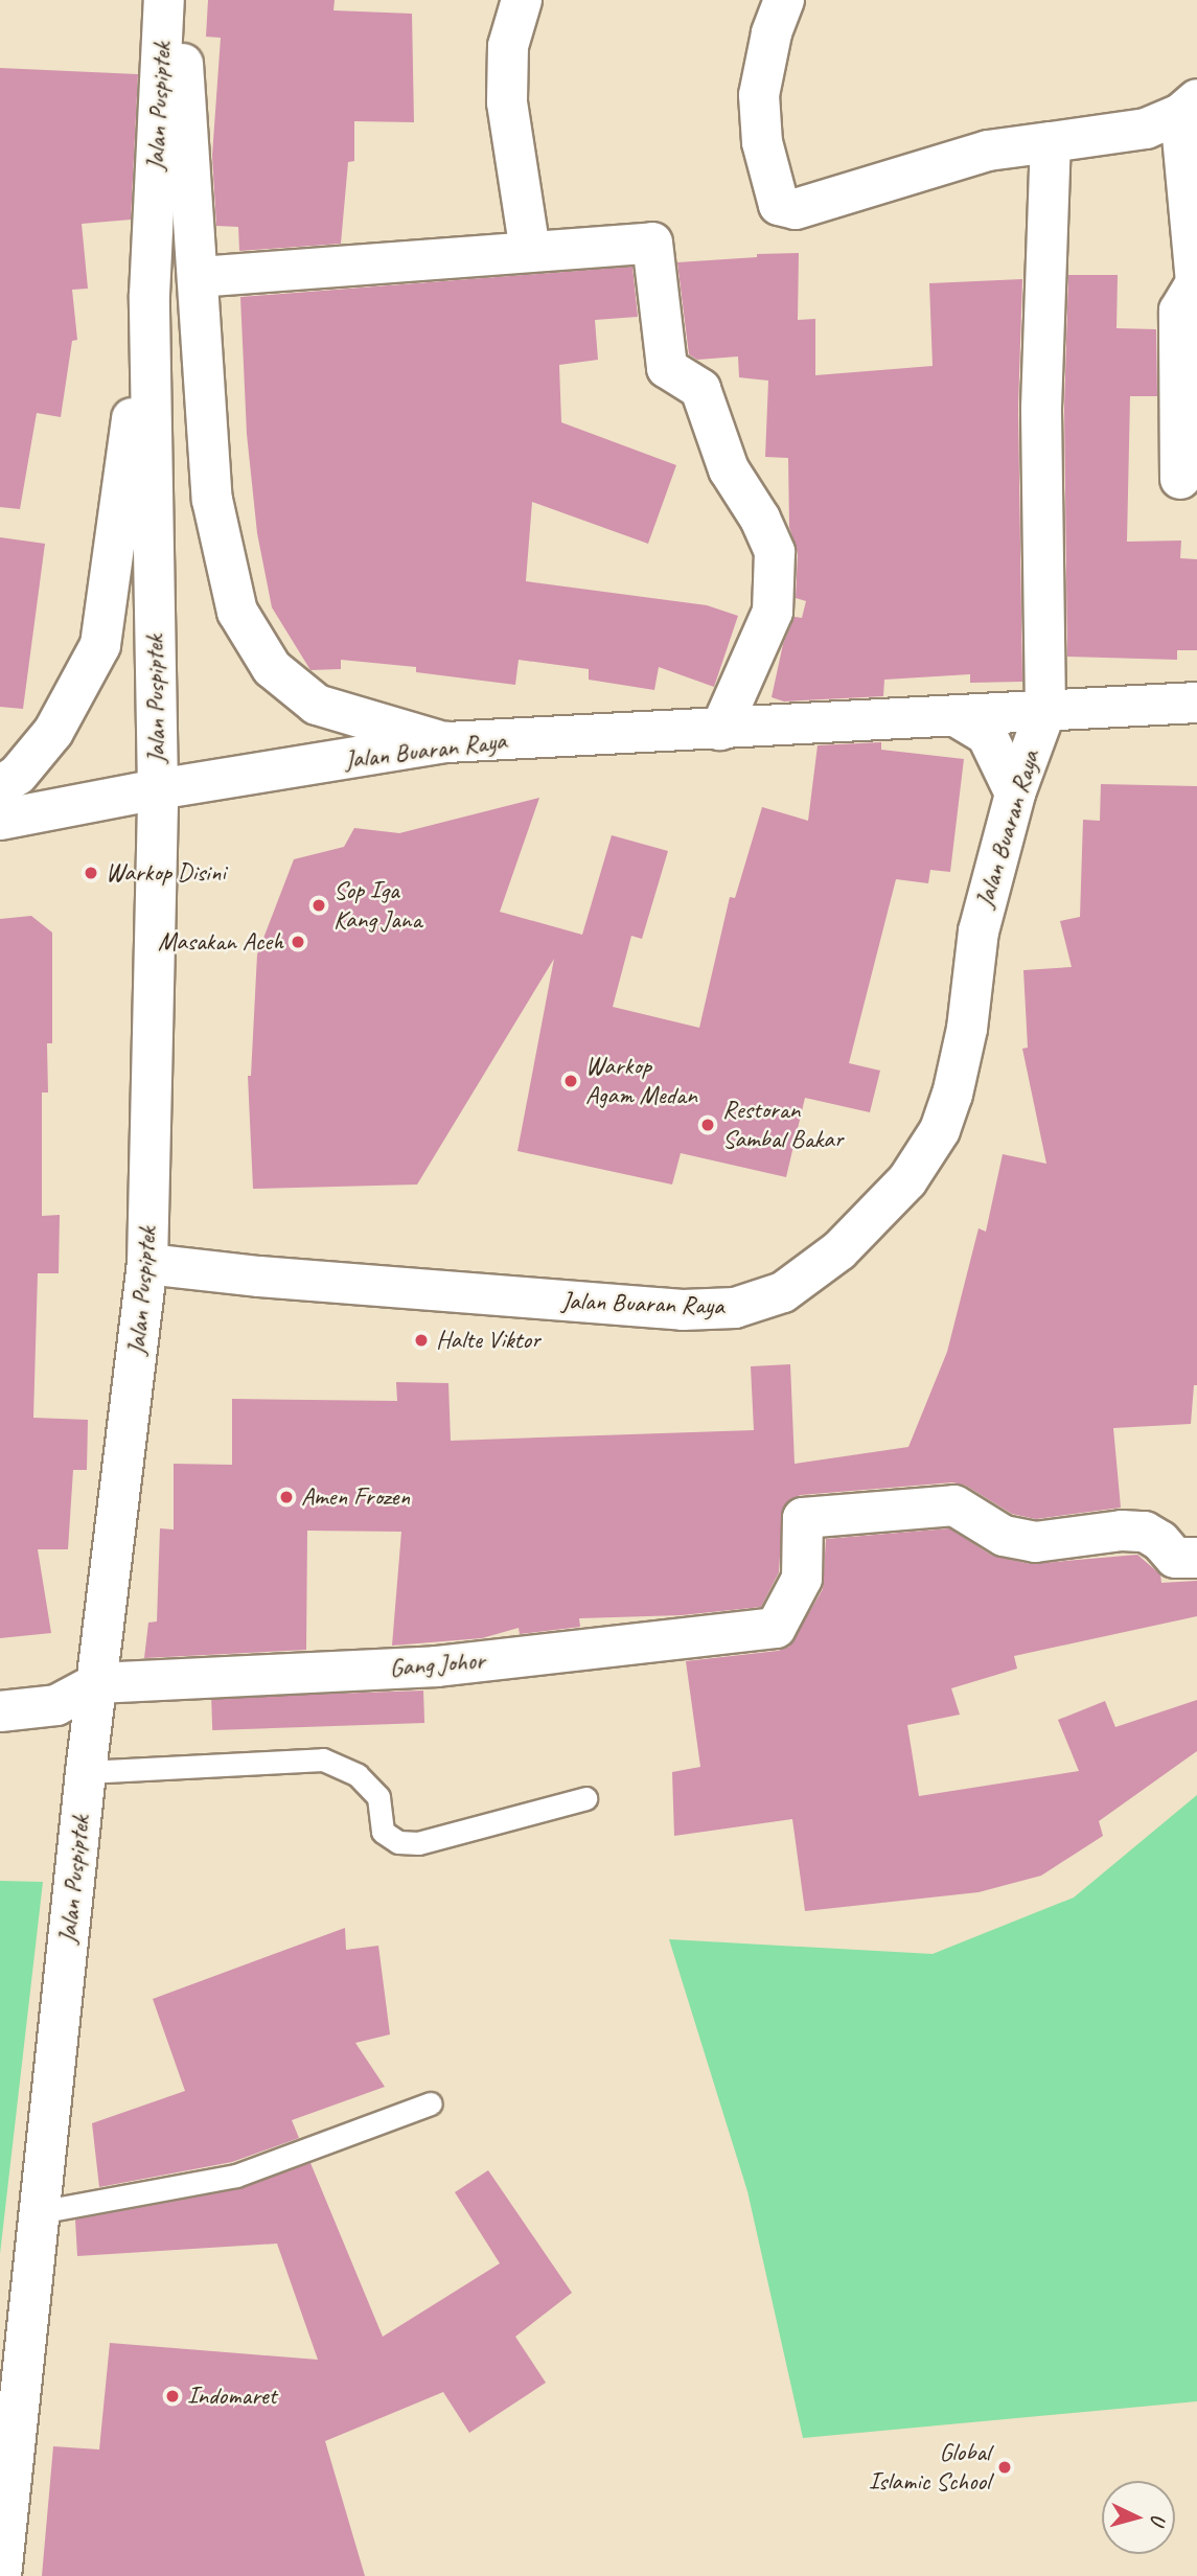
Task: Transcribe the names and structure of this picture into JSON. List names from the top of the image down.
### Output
{
  "streets": {
    "main road": ["Jalan Puspiptek", "Jalan Buaran Raya", "Gang Johor"]
  },
  "crossings": [
    ["Jalan Puspiptek", "Jalan Buaran Raya"],
    ["Jalan Puspiptek", "Gang Johor"]
  ],
  "places": [
    "Warkop Disini",
    "Sop Iga Kang Jana",
    "Masakan Aceh",
    "Warkop Agam Medan",
    "Restoran Sambal Bakar",
    "Halte Viktor",
    "Amen Frozen",
    "Indomaret",
    "Global Islamic School"
  ],
  "north": "right"
}
